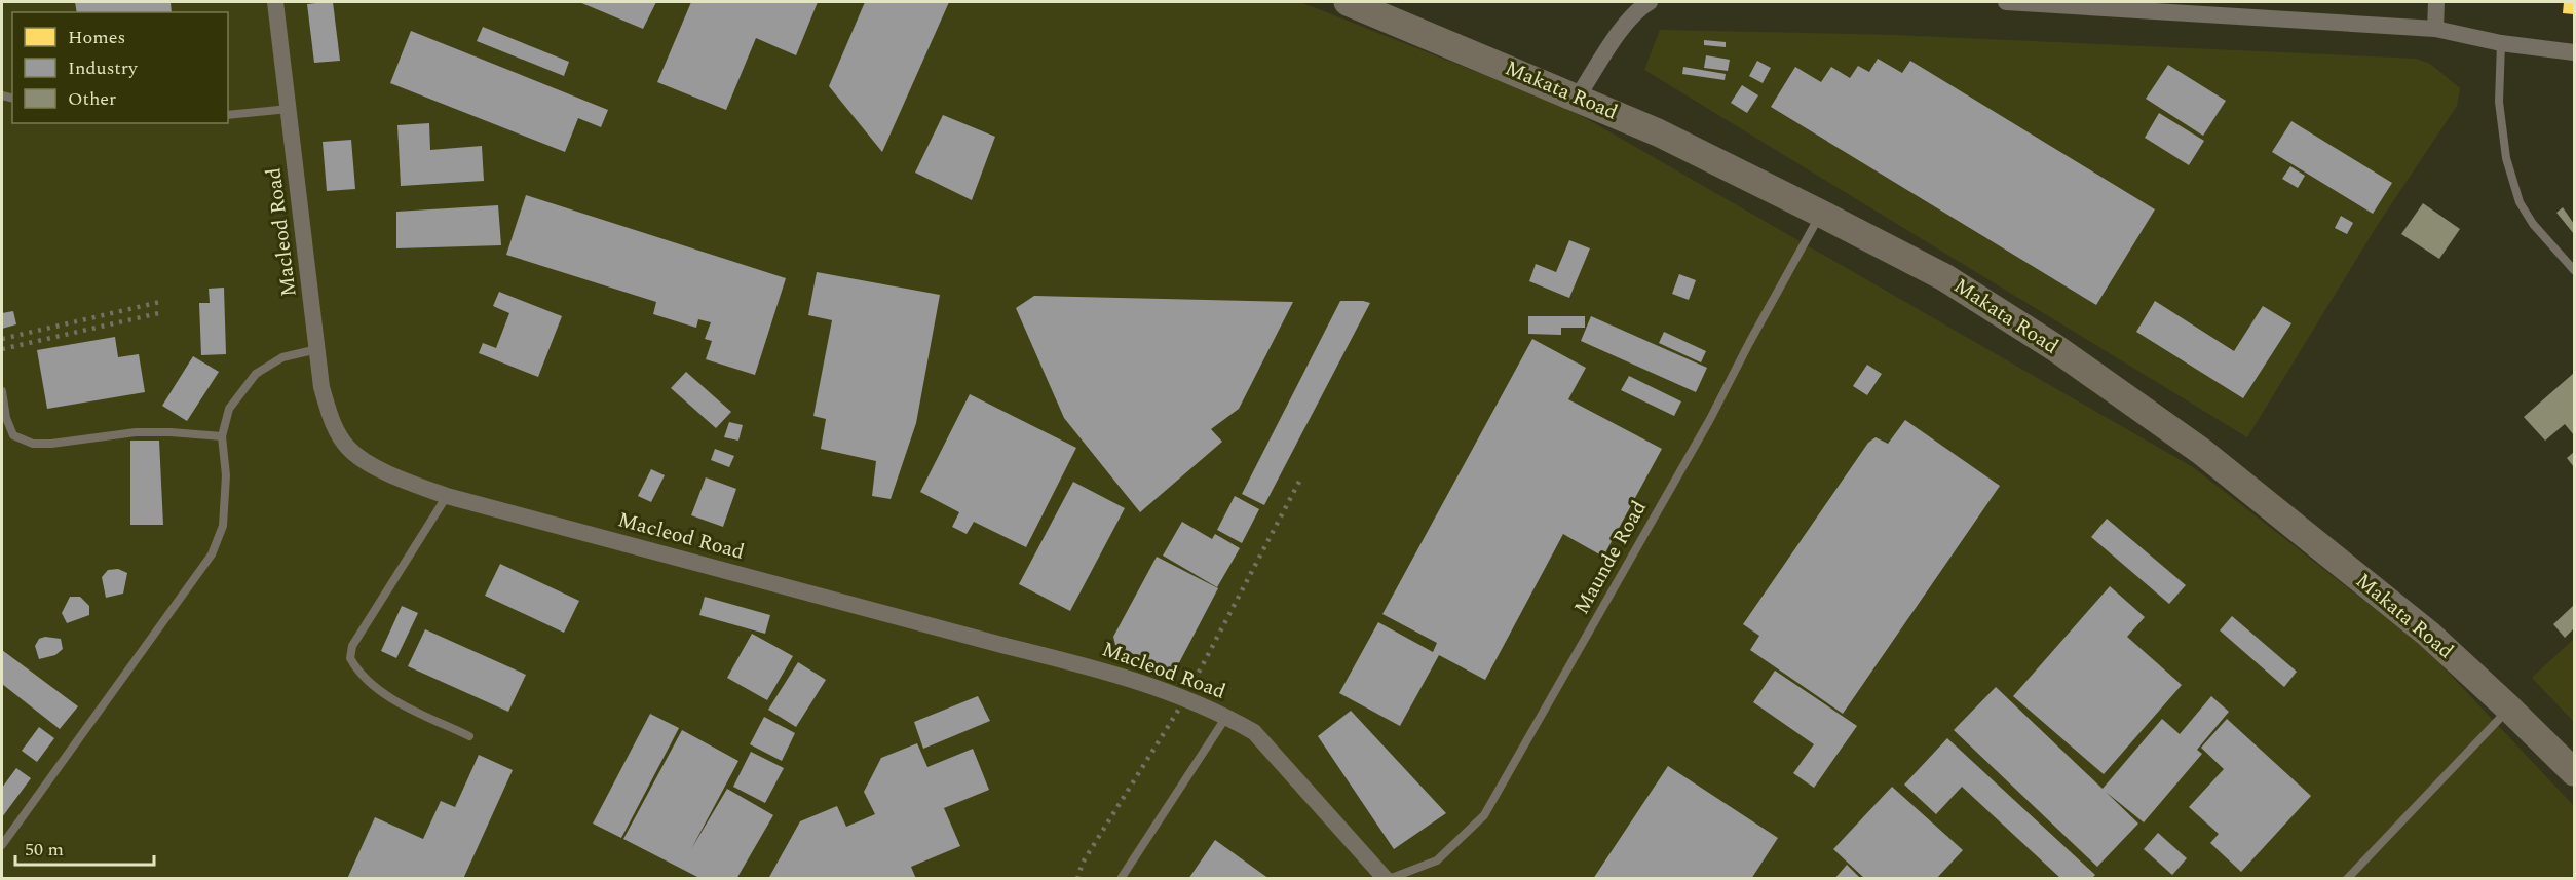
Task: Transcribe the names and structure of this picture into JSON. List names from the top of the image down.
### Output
{
  "streets": {
    "main road": ["Makata Road"],
    "street": ["Macleod Road"],
    "lane": ["Maunde Road"]
  },
  "crossings": [
    ["Makata Road", "Maunde Road"],
    ["Macleod Road", "Maunde Road"]
  ],
  "legend": ["Homes", "Industry", "Other"],
  "scale_bar": "50 m"
}
